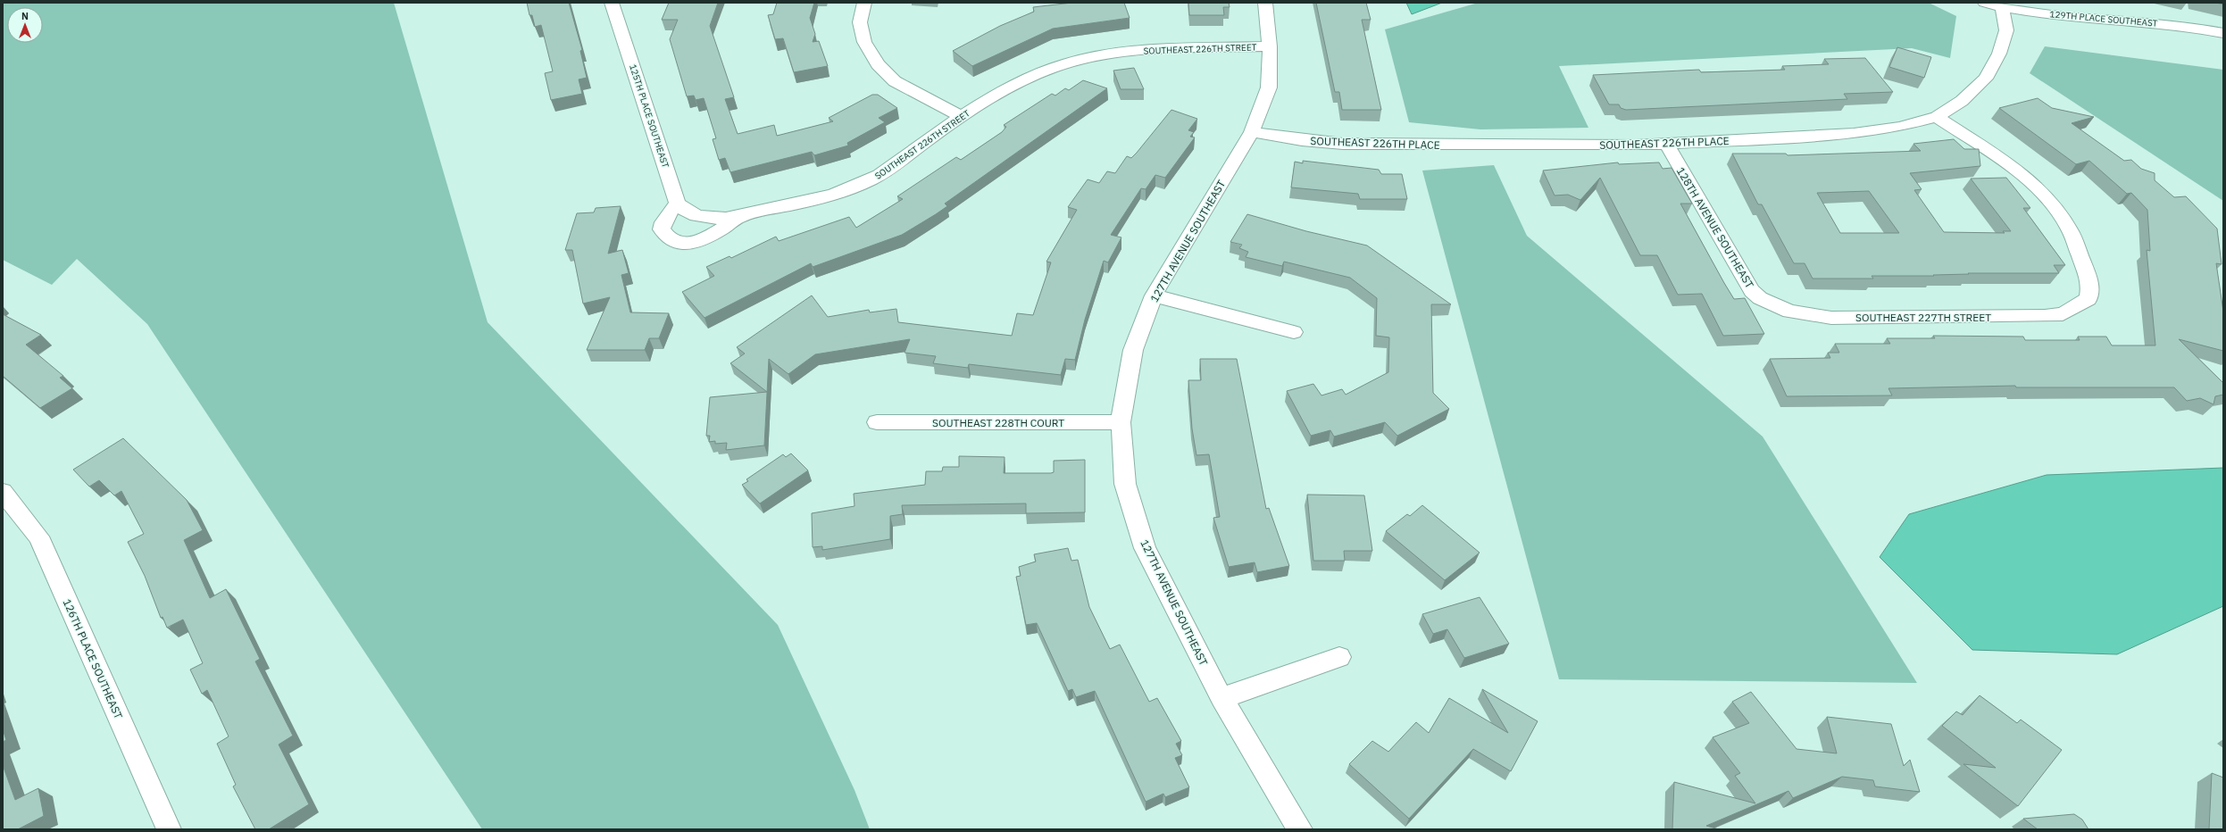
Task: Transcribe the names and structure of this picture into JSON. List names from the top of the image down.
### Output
{
  "streets": {
    "street": [
      "129TH PLACE SOUTHEAST",
      "SOUTHEAST 226TH STREET",
      "125TH PLACE SOUTHEAST",
      "SOUTHEAST 226TH PLACE",
      "128TH AVENUE SOUTHEAST",
      "127TH AVENUE SOUTHEAST",
      "SOUTHEAST 227TH STREET",
      "SOUTHEAST 228TH COURT",
      "126TH PLACE SOUTHEAST"
    ]
  },
  "crossings": [
    ["129TH PLACE SOUTHEAST", "SOUTHEAST 226TH PLACE"],
    ["SOUTHEAST 226TH STREET", "125TH PLACE SOUTHEAST"],
    ["SOUTHEAST 226TH STREET", "127TH AVENUE SOUTHEAST"],
    ["SOUTHEAST 226TH PLACE", "128TH AVENUE SOUTHEAST"],
    ["SOUTHEAST 226TH PLACE", "127TH AVENUE SOUTHEAST"],
    ["SOUTHEAST 226TH PLACE", "SOUTHEAST 227TH STREET"],
    ["128TH AVENUE SOUTHEAST", "SOUTHEAST 227TH STREET"],
    ["127TH AVENUE SOUTHEAST", "SOUTHEAST 228TH COURT"]
  ],
  "north": "top"
}
